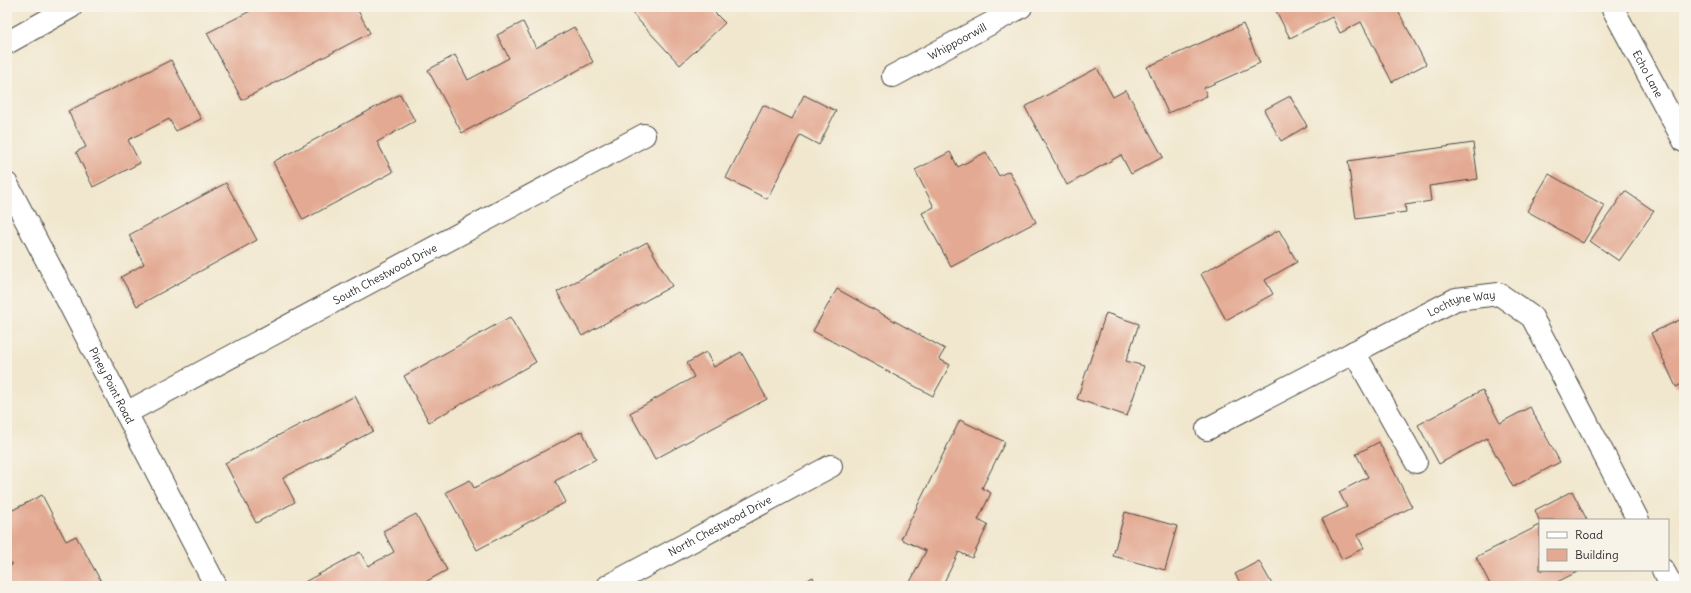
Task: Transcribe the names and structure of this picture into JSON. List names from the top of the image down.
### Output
{
  "streets": {
    "street": [
      "Whippoorwill",
      "Echo Lane",
      "South Chestwood Drive",
      "Lochtyne Way",
      "Piney Point Road",
      "North Chestwood Drive"
    ]
  },
  "crossings": [
    ["South Chestwood Drive", "Piney Point Road"]
  ],
  "legend": ["Road", "Building"]
}
